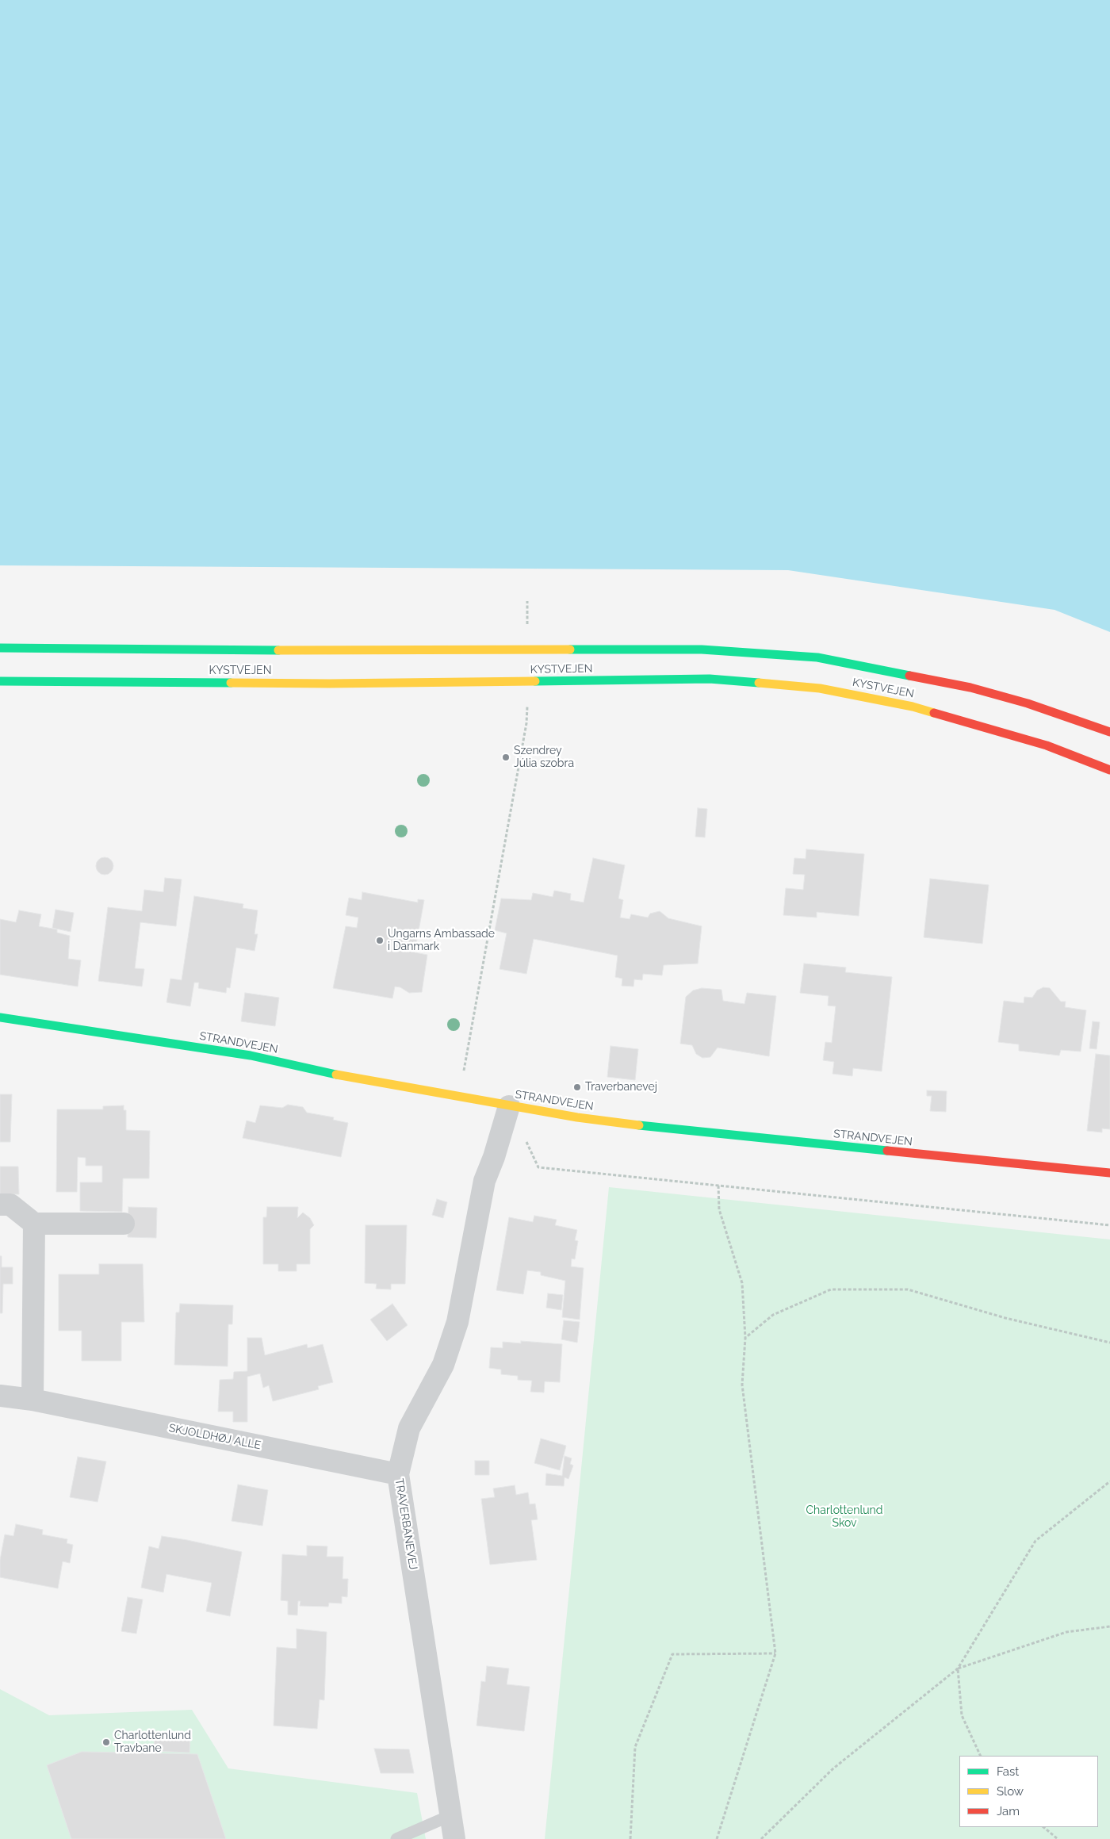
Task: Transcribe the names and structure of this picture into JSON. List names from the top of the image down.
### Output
{
  "streets": {
    "main road": ["KYSTVEJEN", "STRANDVEJEN"],
    "street": ["SKJOLDHØJ ALLE", "TRAVERBANEVEJ"]
  },
  "crossings": [
    ["STRANDVEJEN", "TRAVERBANEVEJ"],
    ["SKJOLDHØJ ALLE", "TRAVERBANEVEJ"]
  ],
  "parks": ["Charlottenlund Skov"],
  "places": [
    "Szendrey Júlia szobra",
    "Ungarns Ambassade i Danmark",
    "Traverbanevej",
    "Charlottenlund Travbane"
  ],
  "legend": ["Fast", "Slow", "Jam"]
}
